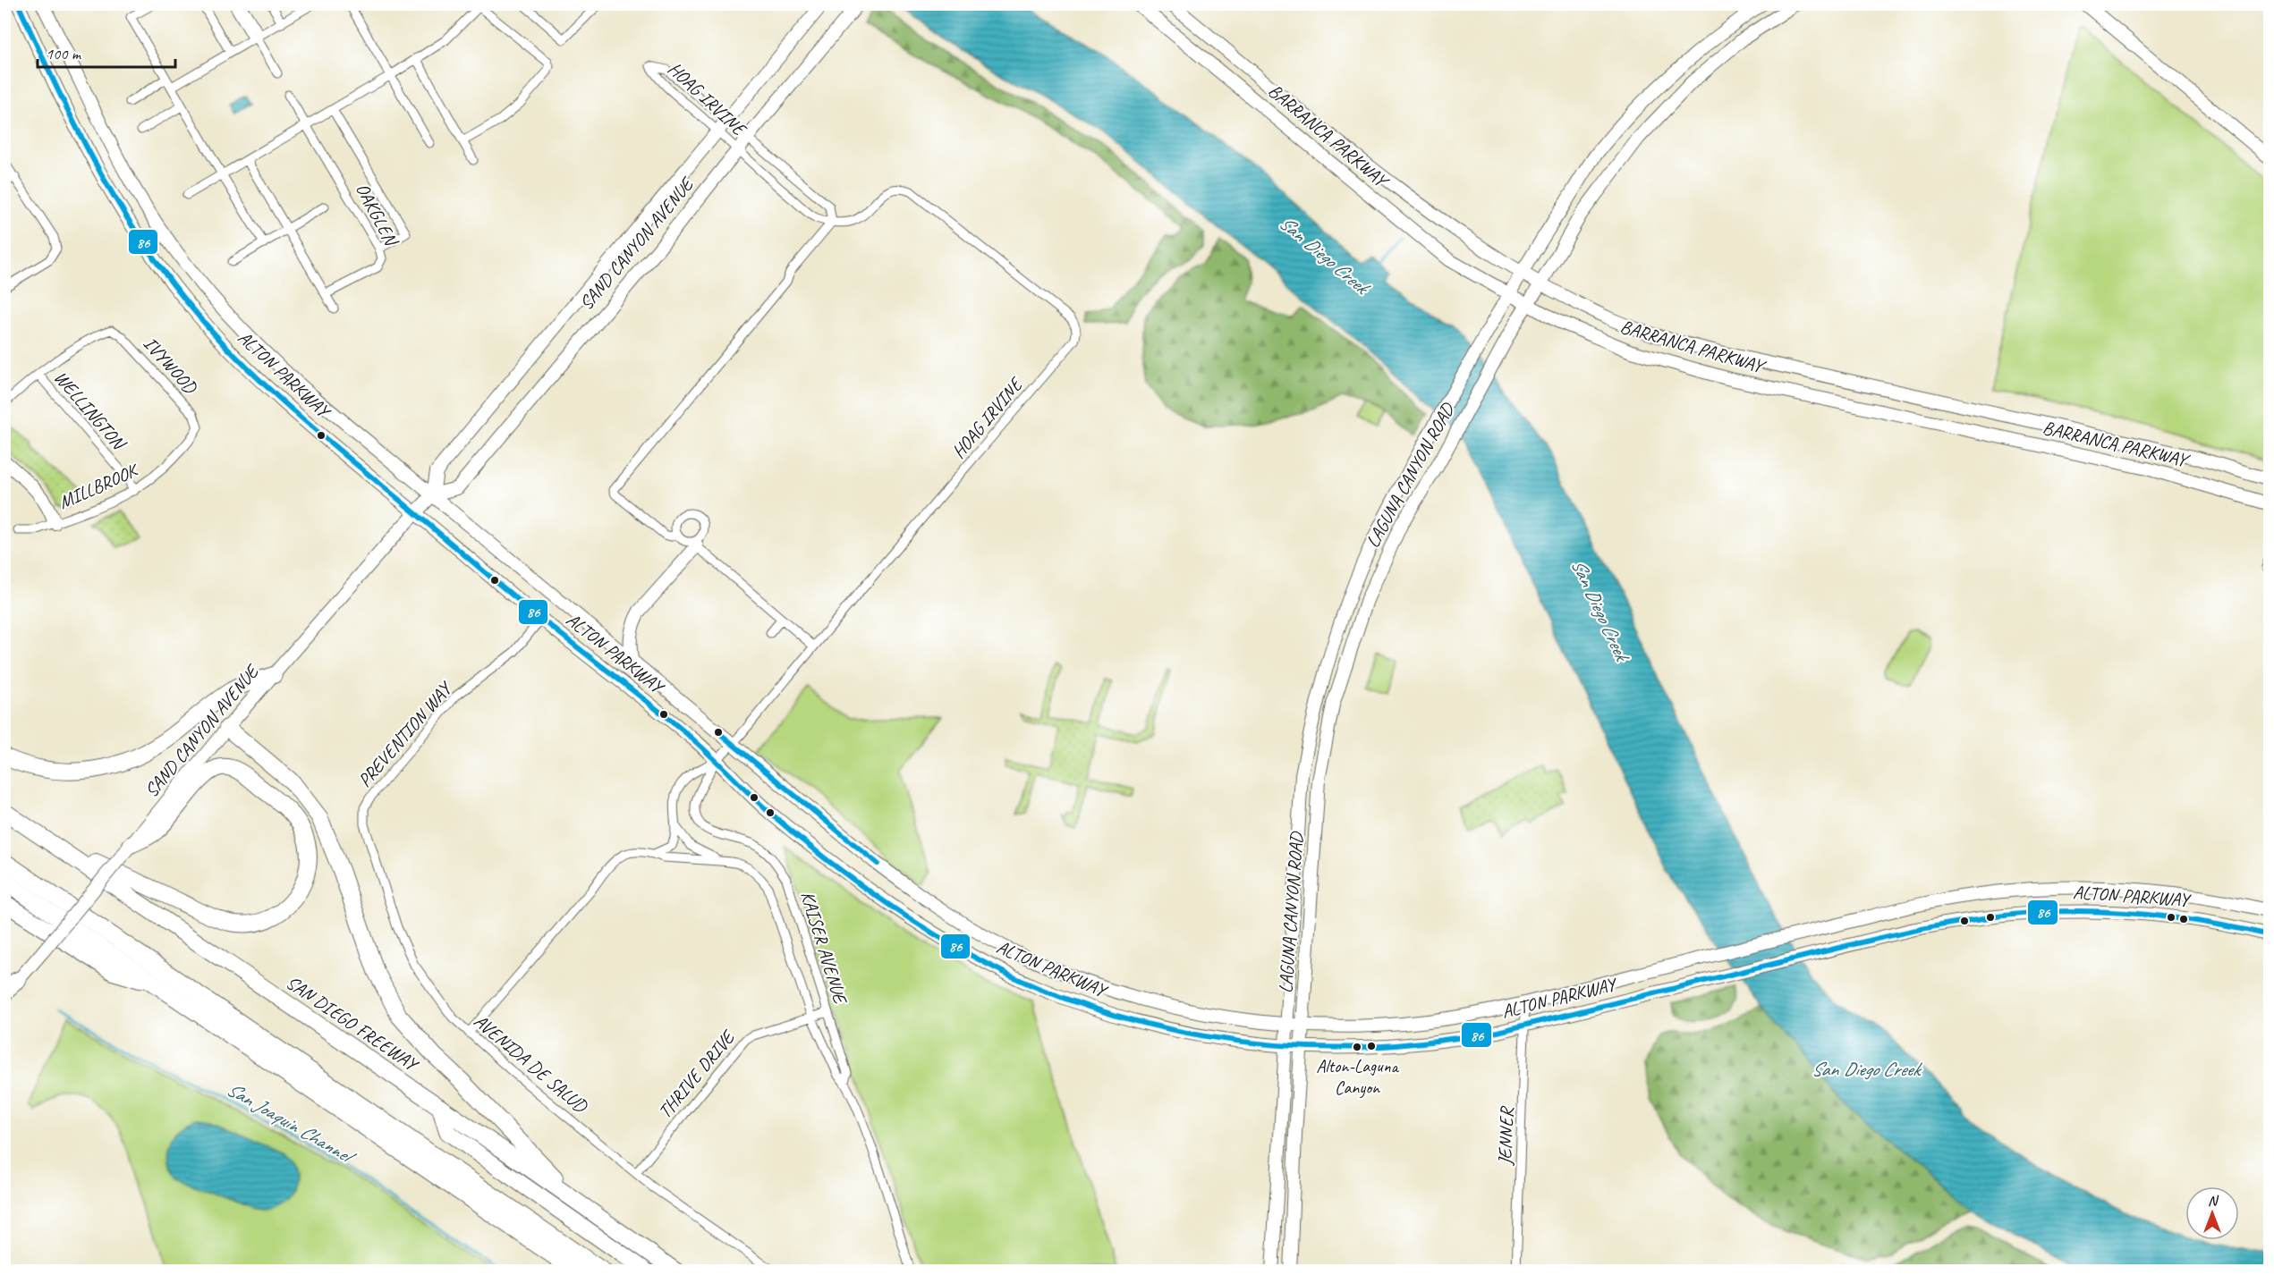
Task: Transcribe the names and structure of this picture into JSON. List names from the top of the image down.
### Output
{
  "streets": {
    "highway": ["SAN DIEGO FREEWAY"],
    "main road": [
      "BARRANCA PARKWAY",
      "SAND CANYON AVENUE",
      "ALTON PARKWAY",
      "LAGUNA CANYON ROAD"
    ],
    "street": [
      "HOAG IRVINE",
      "OAKGLEN",
      "IVYWOOD",
      "WELLINGTON",
      "MILLBROOK",
      "PREVENTION WAY",
      "KAISER AVENUE",
      "AVENIDA DE SALUD",
      "THRIVE DRIVE",
      "JENNER"
    ]
  },
  "crossings": [
    ["HOAG IRVINE", "SAND CANYON AVENUE"],
    ["HOAG IRVINE", "ALTON PARKWAY"],
    ["HOAG IRVINE", "KAISER AVENUE"],
    ["BARRANCA PARKWAY", "LAGUNA CANYON ROAD"],
    ["SAND CANYON AVENUE", "ALTON PARKWAY"],
    ["IVYWOOD", "WELLINGTON"],
    ["IVYWOOD", "MILLBROOK"],
    ["ALTON PARKWAY", "LAGUNA CANYON ROAD"],
    ["ALTON PARKWAY", "PREVENTION WAY"],
    ["ALTON PARKWAY", "KAISER AVENUE"],
    ["ALTON PARKWAY", "JENNER"],
    ["WELLINGTON", "MILLBROOK"],
    ["PREVENTION WAY", "AVENIDA DE SALUD"],
    ["KAISER AVENUE", "AVENIDA DE SALUD"],
    ["KAISER AVENUE", "THRIVE DRIVE"],
    ["AVENIDA DE SALUD", "THRIVE DRIVE"]
  ],
  "water": ["San Diego Creek", "San Joaquin Channel"],
  "places": ["Alton-Laguna Canyon"],
  "lines": ["transit line 86"],
  "scale_bar": "100 m",
  "north": "top"
}
